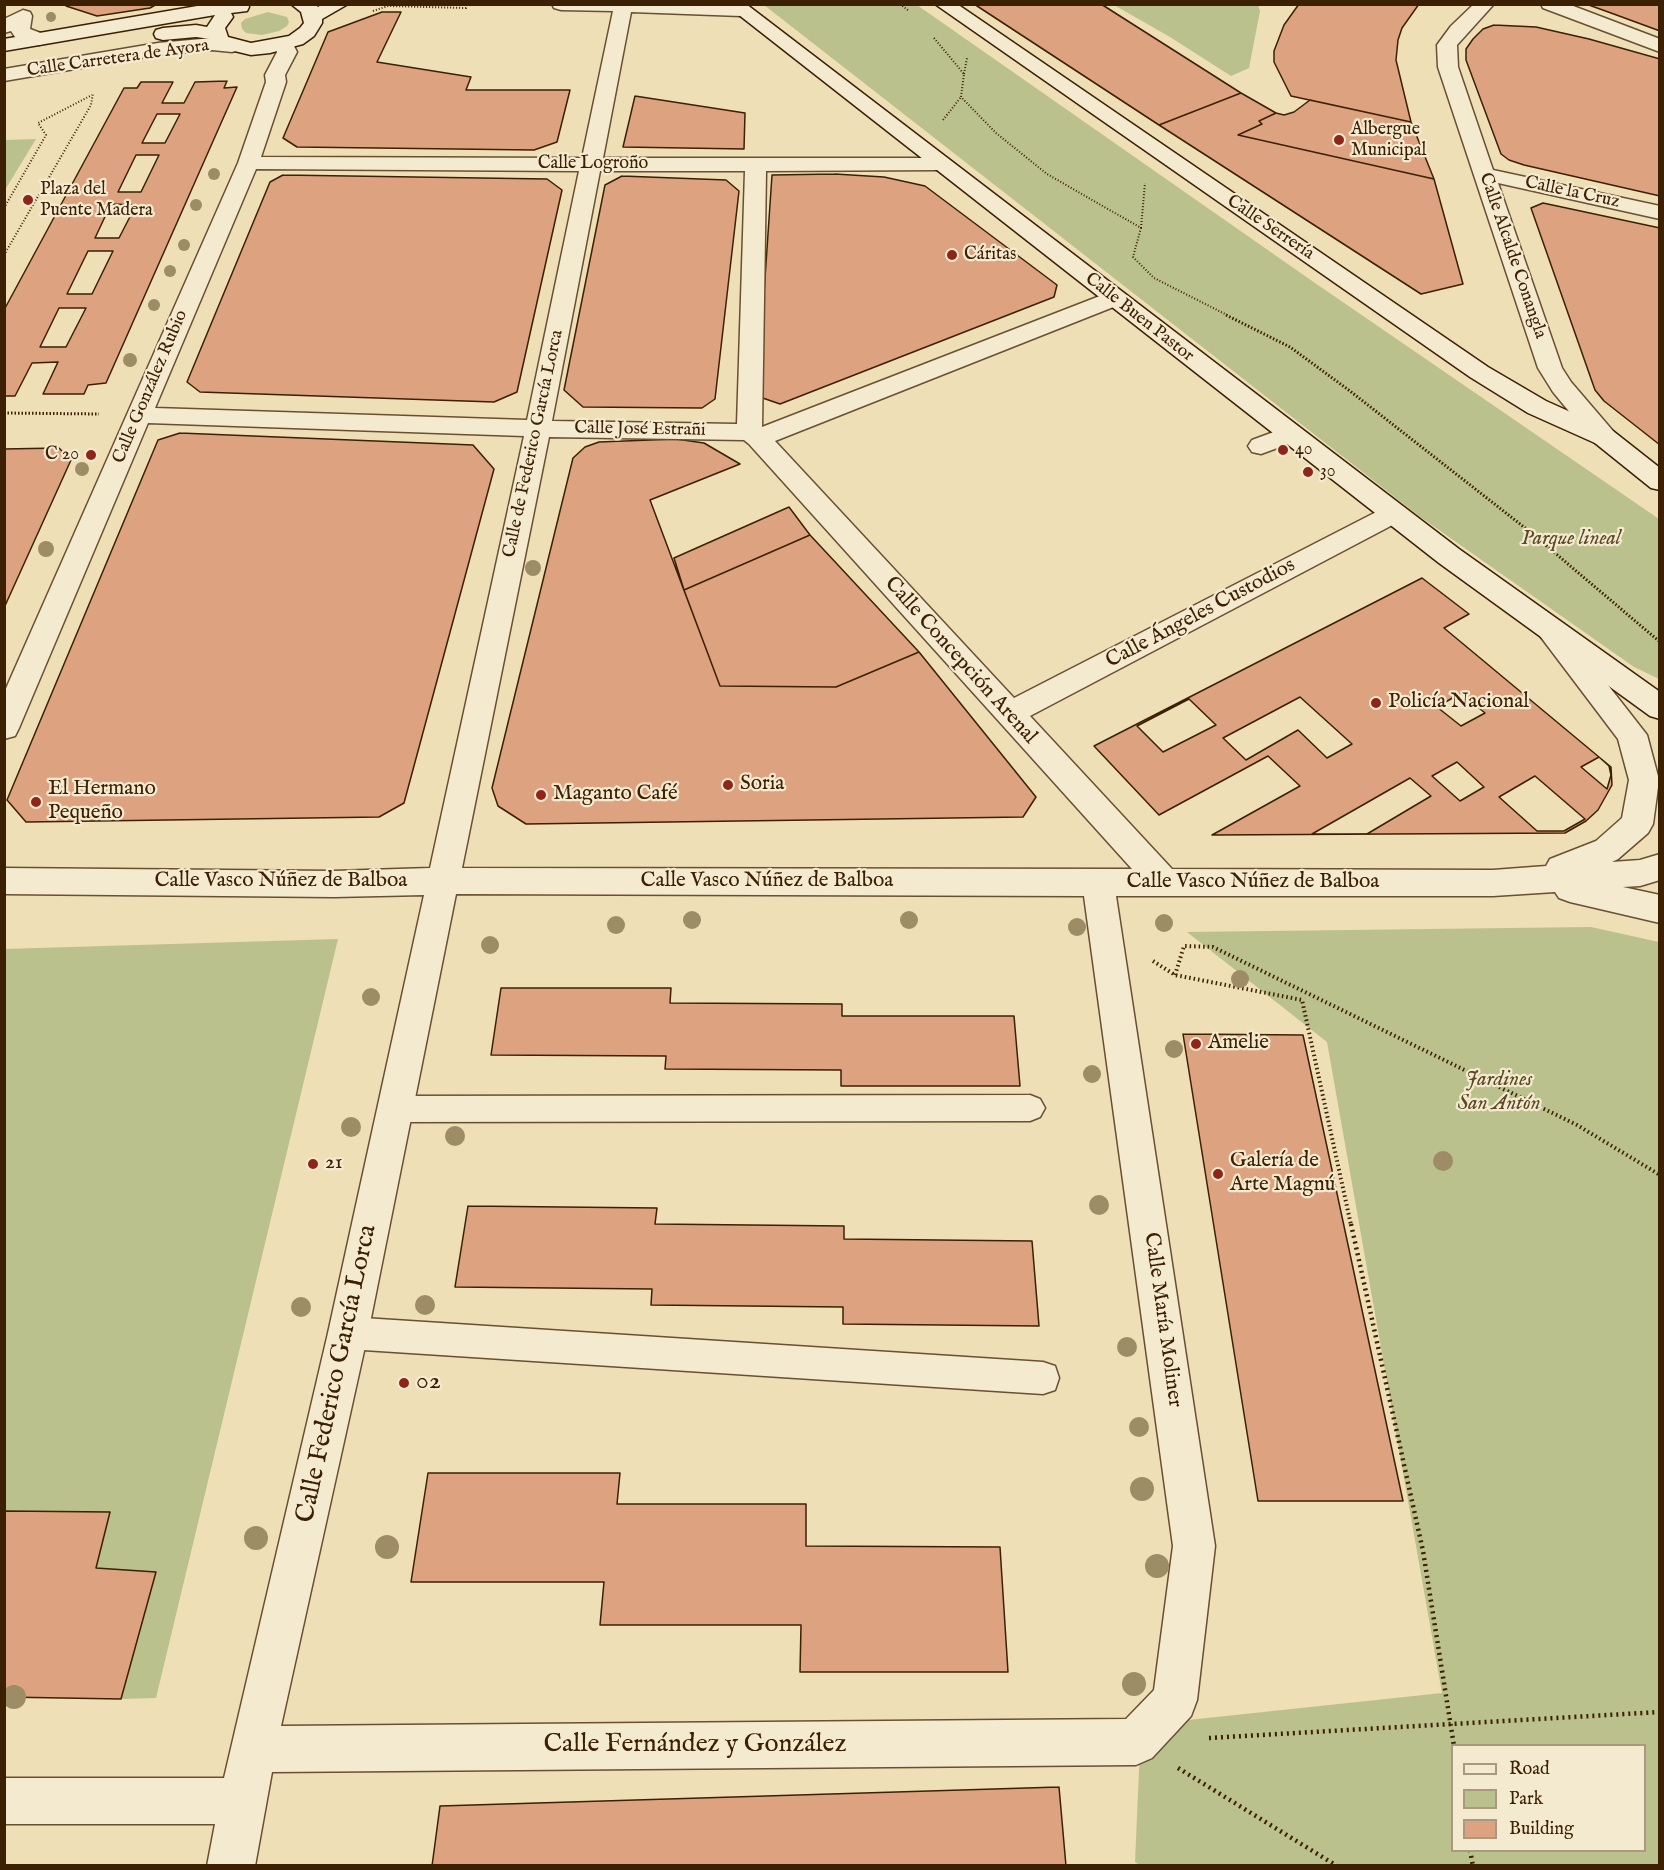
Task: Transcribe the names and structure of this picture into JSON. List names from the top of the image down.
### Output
{
  "streets": {
    "street": [
      "Calle Carretera de Ayora",
      "Calle Logroño",
      "Calle la Cruz",
      "Calle Serrería",
      "Calle Alcalde Conangla",
      "Calle Buen Pastor",
      "Calle González Rubio",
      "Calle José Estrañi",
      "Calle de Federico García Lorca",
      "Calle Ángeles Custodios",
      "Calle Concepción Arenal",
      "Calle Vasco Núñez de Balboa",
      "Calle María Moliner",
      "Calle Federico García Lorca",
      "Calle Fernández y González"
    ]
  },
  "crossings": [
    ["Calle Logroño", "Calle Buen Pastor"],
    ["Calle Logroño", "Calle González Rubio"],
    ["Calle Logroño", "Calle de Federico García Lorca"],
    ["Calle la Cruz", "Calle Alcalde Conangla"],
    ["Calle Serrería", "Calle Alcalde Conangla"],
    ["Calle Buen Pastor", "Calle José Estrañi"],
    ["Calle Buen Pastor", "Calle Ángeles Custodios"],
    ["Calle Buen Pastor", "Calle Vasco Núñez de Balboa"],
    ["Calle González Rubio", "Calle José Estrañi"],
    ["Calle José Estrañi", "Calle de Federico García Lorca"],
    ["Calle José Estrañi", "Calle Concepción Arenal"],
    ["Calle de Federico García Lorca", "Calle Vasco Núñez de Balboa"],
    ["Calle de Federico García Lorca", "Calle Federico García Lorca"],
    ["Calle Ángeles Custodios", "Calle Concepción Arenal"],
    ["Calle Concepción Arenal", "Calle Vasco Núñez de Balboa"],
    ["Calle Vasco Núñez de Balboa", "Calle María Moliner"],
    ["Calle Vasco Núñez de Balboa", "Calle Federico García Lorca"],
    ["Calle María Moliner", "Calle Fernández y González"],
    ["Calle Federico García Lorca", "Calle Fernández y González"]
  ],
  "parks": ["Parque lineal", "Jardines San Antón"],
  "places": [
    "Albergue Municipal",
    "Plaza del Puente Madera",
    "Cáritas",
    "40",
    "C 20",
    "30",
    "Policía Nacional",
    "Soria",
    "Maganto Café",
    "El Hermano Pequeño",
    "Amelie",
    "21",
    "Galería de Arte Magnú",
    "02"
  ],
  "legend": ["Road", "Park", "Building"]
}
